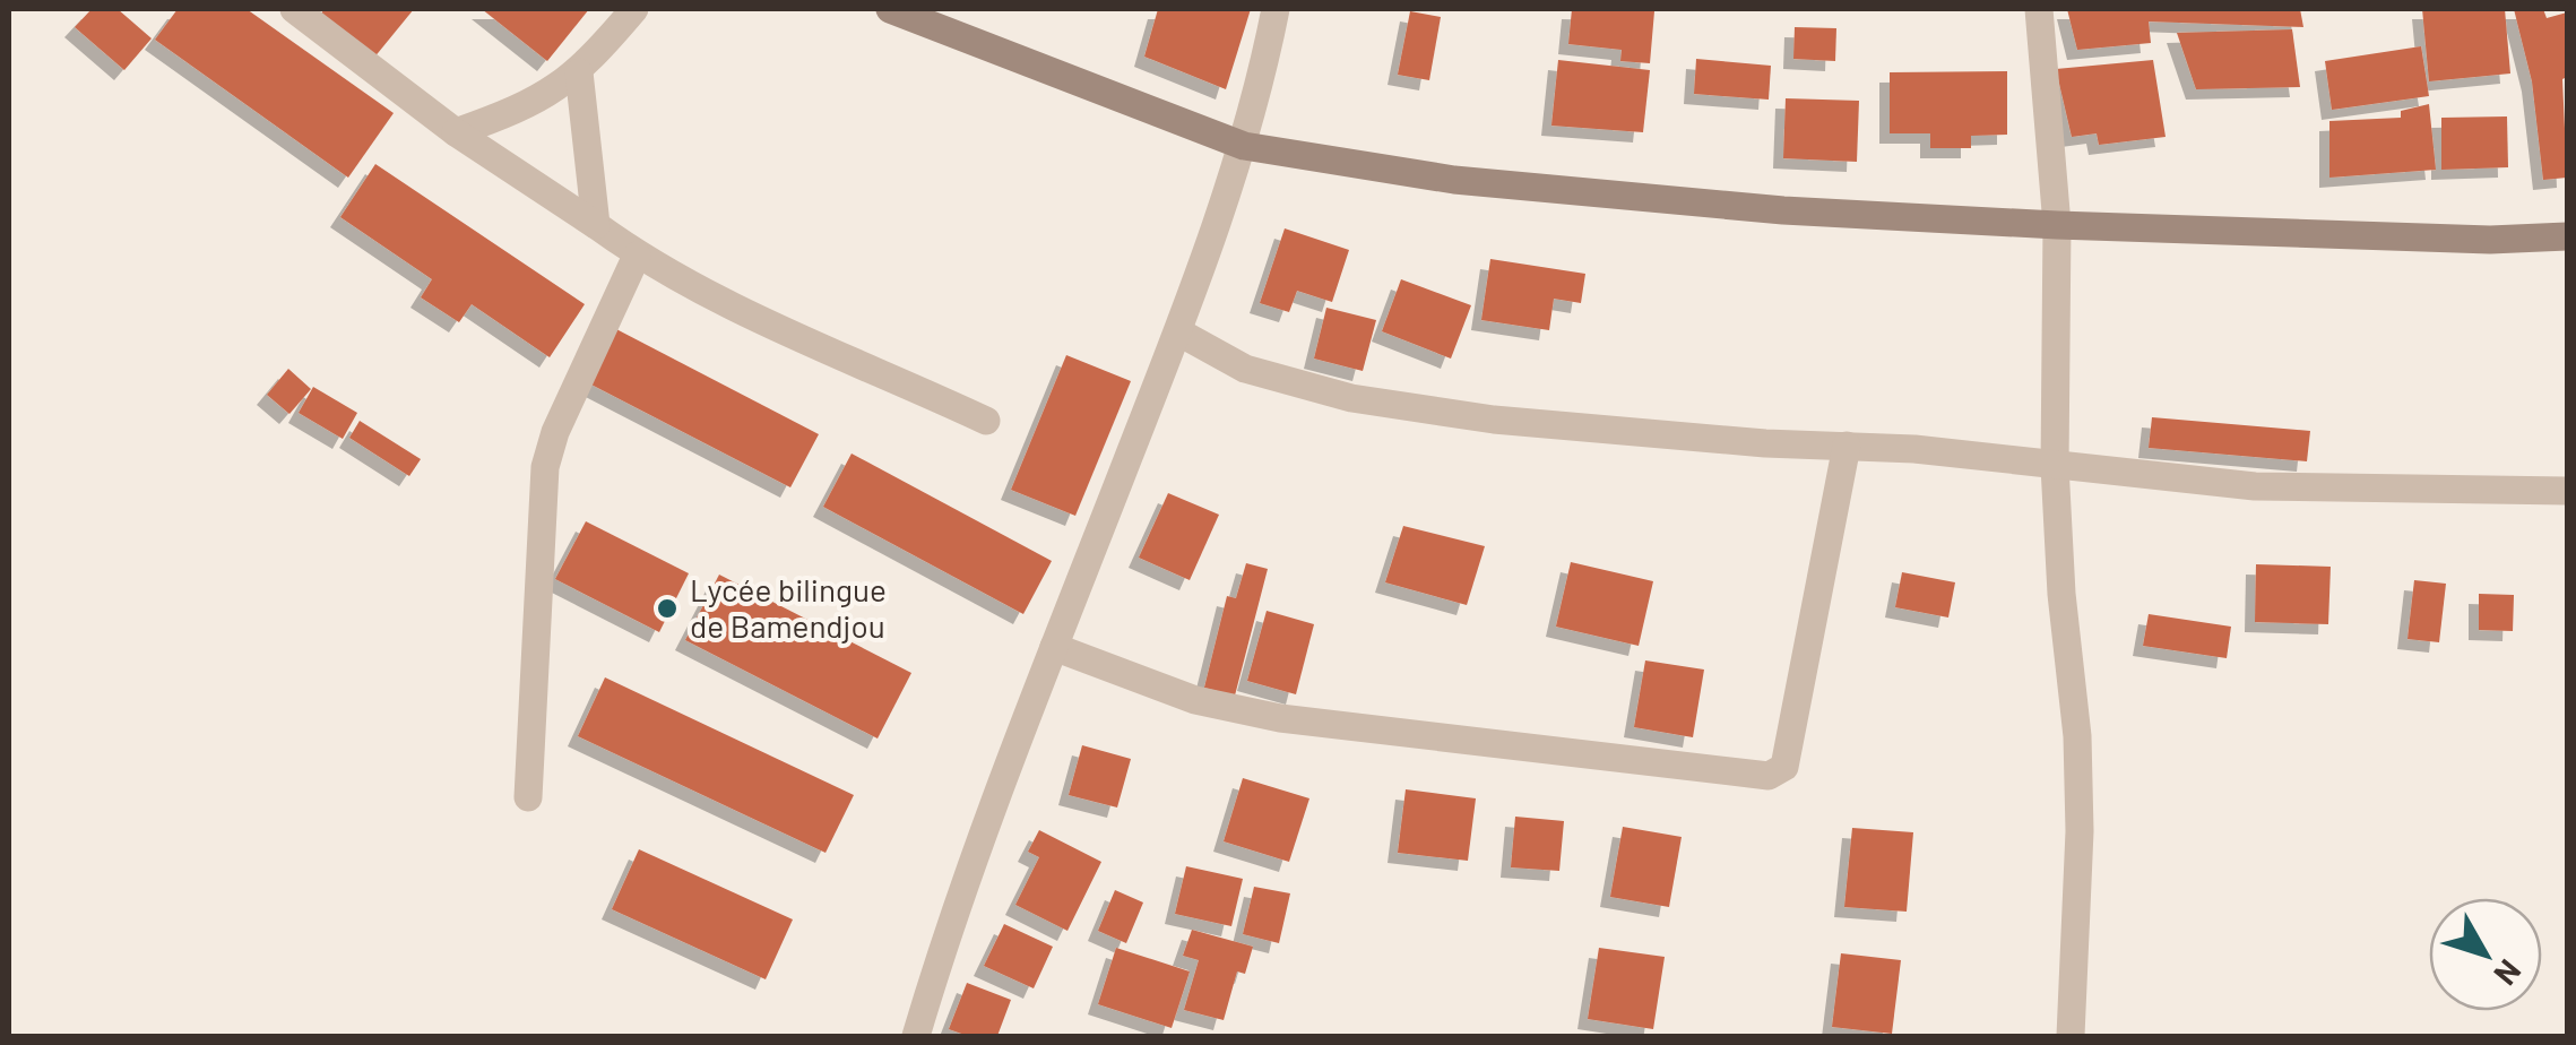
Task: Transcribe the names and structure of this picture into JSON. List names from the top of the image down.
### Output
{
  "places": ["Lycée bilingue de Bamendjou"],
  "north": "bottom right"
}
